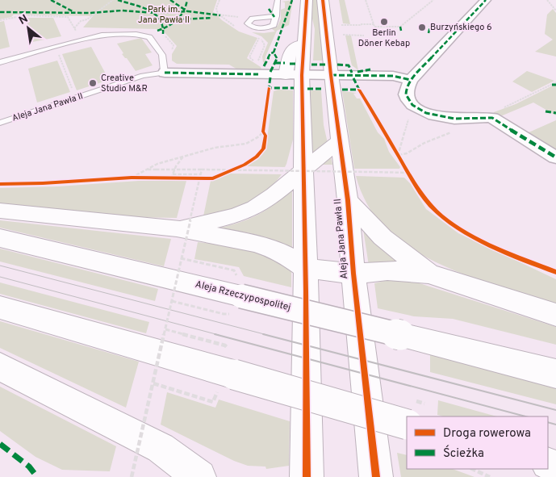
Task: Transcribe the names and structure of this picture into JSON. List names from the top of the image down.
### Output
{
  "streets": {
    "main road": ["Aleja Jana Pawła II", "Aleja Rzeczypospolitej"]
  },
  "parks": ["Park im. Jana Pawła II"],
  "places": ["Berlin Döner Kebap", "Burzyńskiego 6", "Creative Studio M&R"],
  "legend": ["Droga rowerowa", "Ścieżka"],
  "north": "top left"
}
